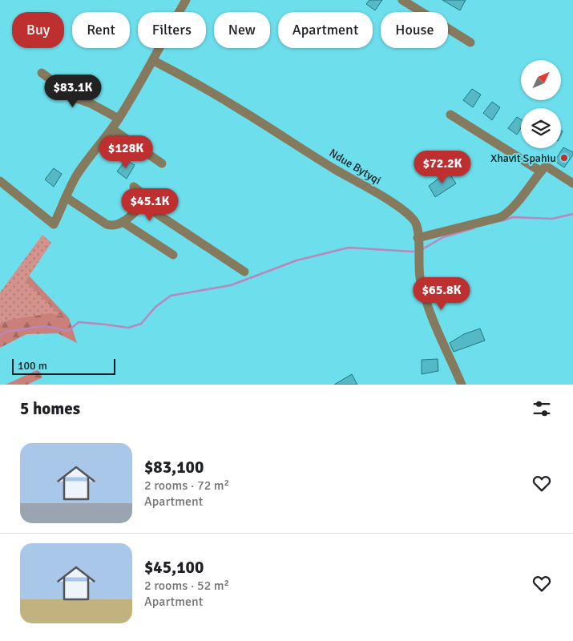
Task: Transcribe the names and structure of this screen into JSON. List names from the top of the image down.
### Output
{
  "streets": {
    "street": ["Ndue Bytyqi"]
  },
  "places": ["Xhavit Spahiu"],
  "scale_bar": "100 m",
  "north": "top right",
  "page": {
    "chip": [
      "Buy",
      "Rent",
      "Filters",
      "New",
      "Apartment",
      "House"
    ],
    "price": [
      "$83.1K",
      "$128K",
      "$72.2K",
      "$45.1K",
      "$65.8K"
    ],
    "scale": "100 m",
    "heading": "5 homes",
    "list": [
      {
        "name": "$83,100",
        "note": "2 rooms · 72 m² · Apartment"
      },
      {
        "name": "$45,100",
        "note": "2 rooms · 52 m² · Apartment"
      }
    ]
  }
}
